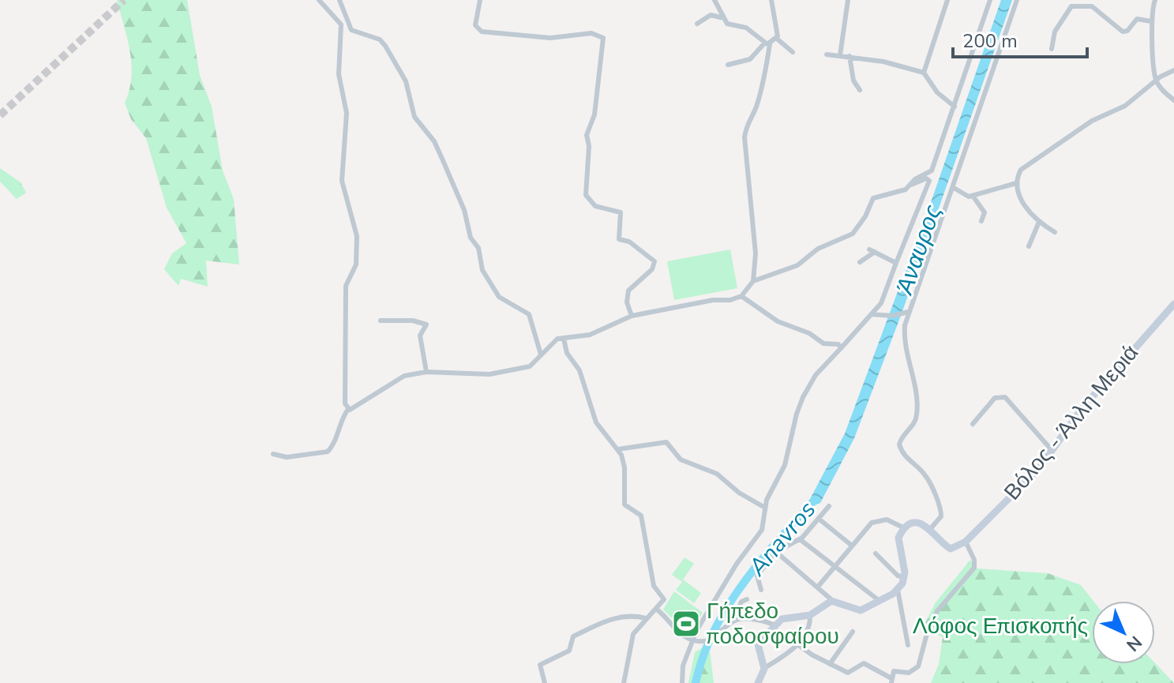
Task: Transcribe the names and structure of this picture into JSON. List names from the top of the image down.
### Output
{
  "streets": {
    "main road": ["Βόλος - Άλλη Μεριά"]
  },
  "water": ["Άναυρος", "Anavros"],
  "parks": ["Λόφος Επισκοπής"],
  "places": {
    "sports": ["Γήπεδο ποδοσφαίρου"]
  },
  "scale_bar": "200 m",
  "north": "bottom right"
}
